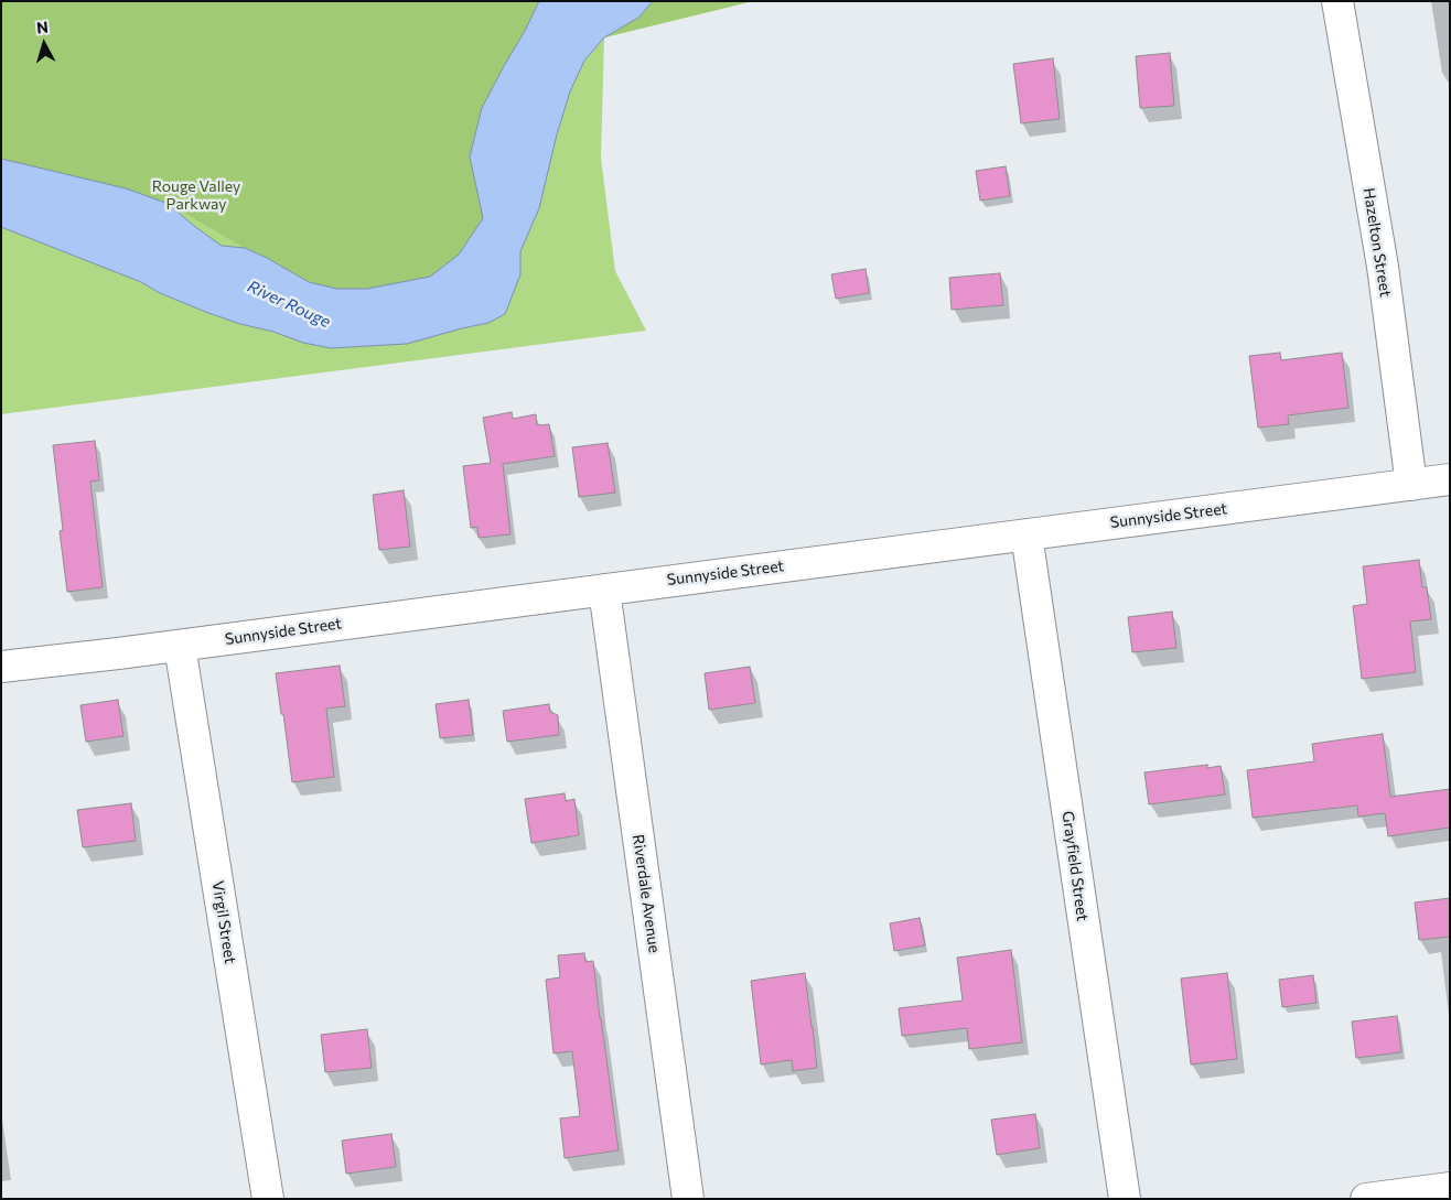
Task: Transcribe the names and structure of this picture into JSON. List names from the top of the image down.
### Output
{
  "streets": {
    "street": [
      "Hazelton Street",
      "Sunnyside Street",
      "Grayfield Street",
      "Riverdale Avenue",
      "Virgil Street"
    ]
  },
  "crossings": [
    ["Hazelton Street", "Sunnyside Street"],
    ["Sunnyside Street", "Grayfield Street"],
    ["Sunnyside Street", "Riverdale Avenue"],
    ["Sunnyside Street", "Virgil Street"]
  ],
  "water": ["River Rouge"],
  "parks": ["Rouge Valley Parkway"],
  "north": "top"
}
